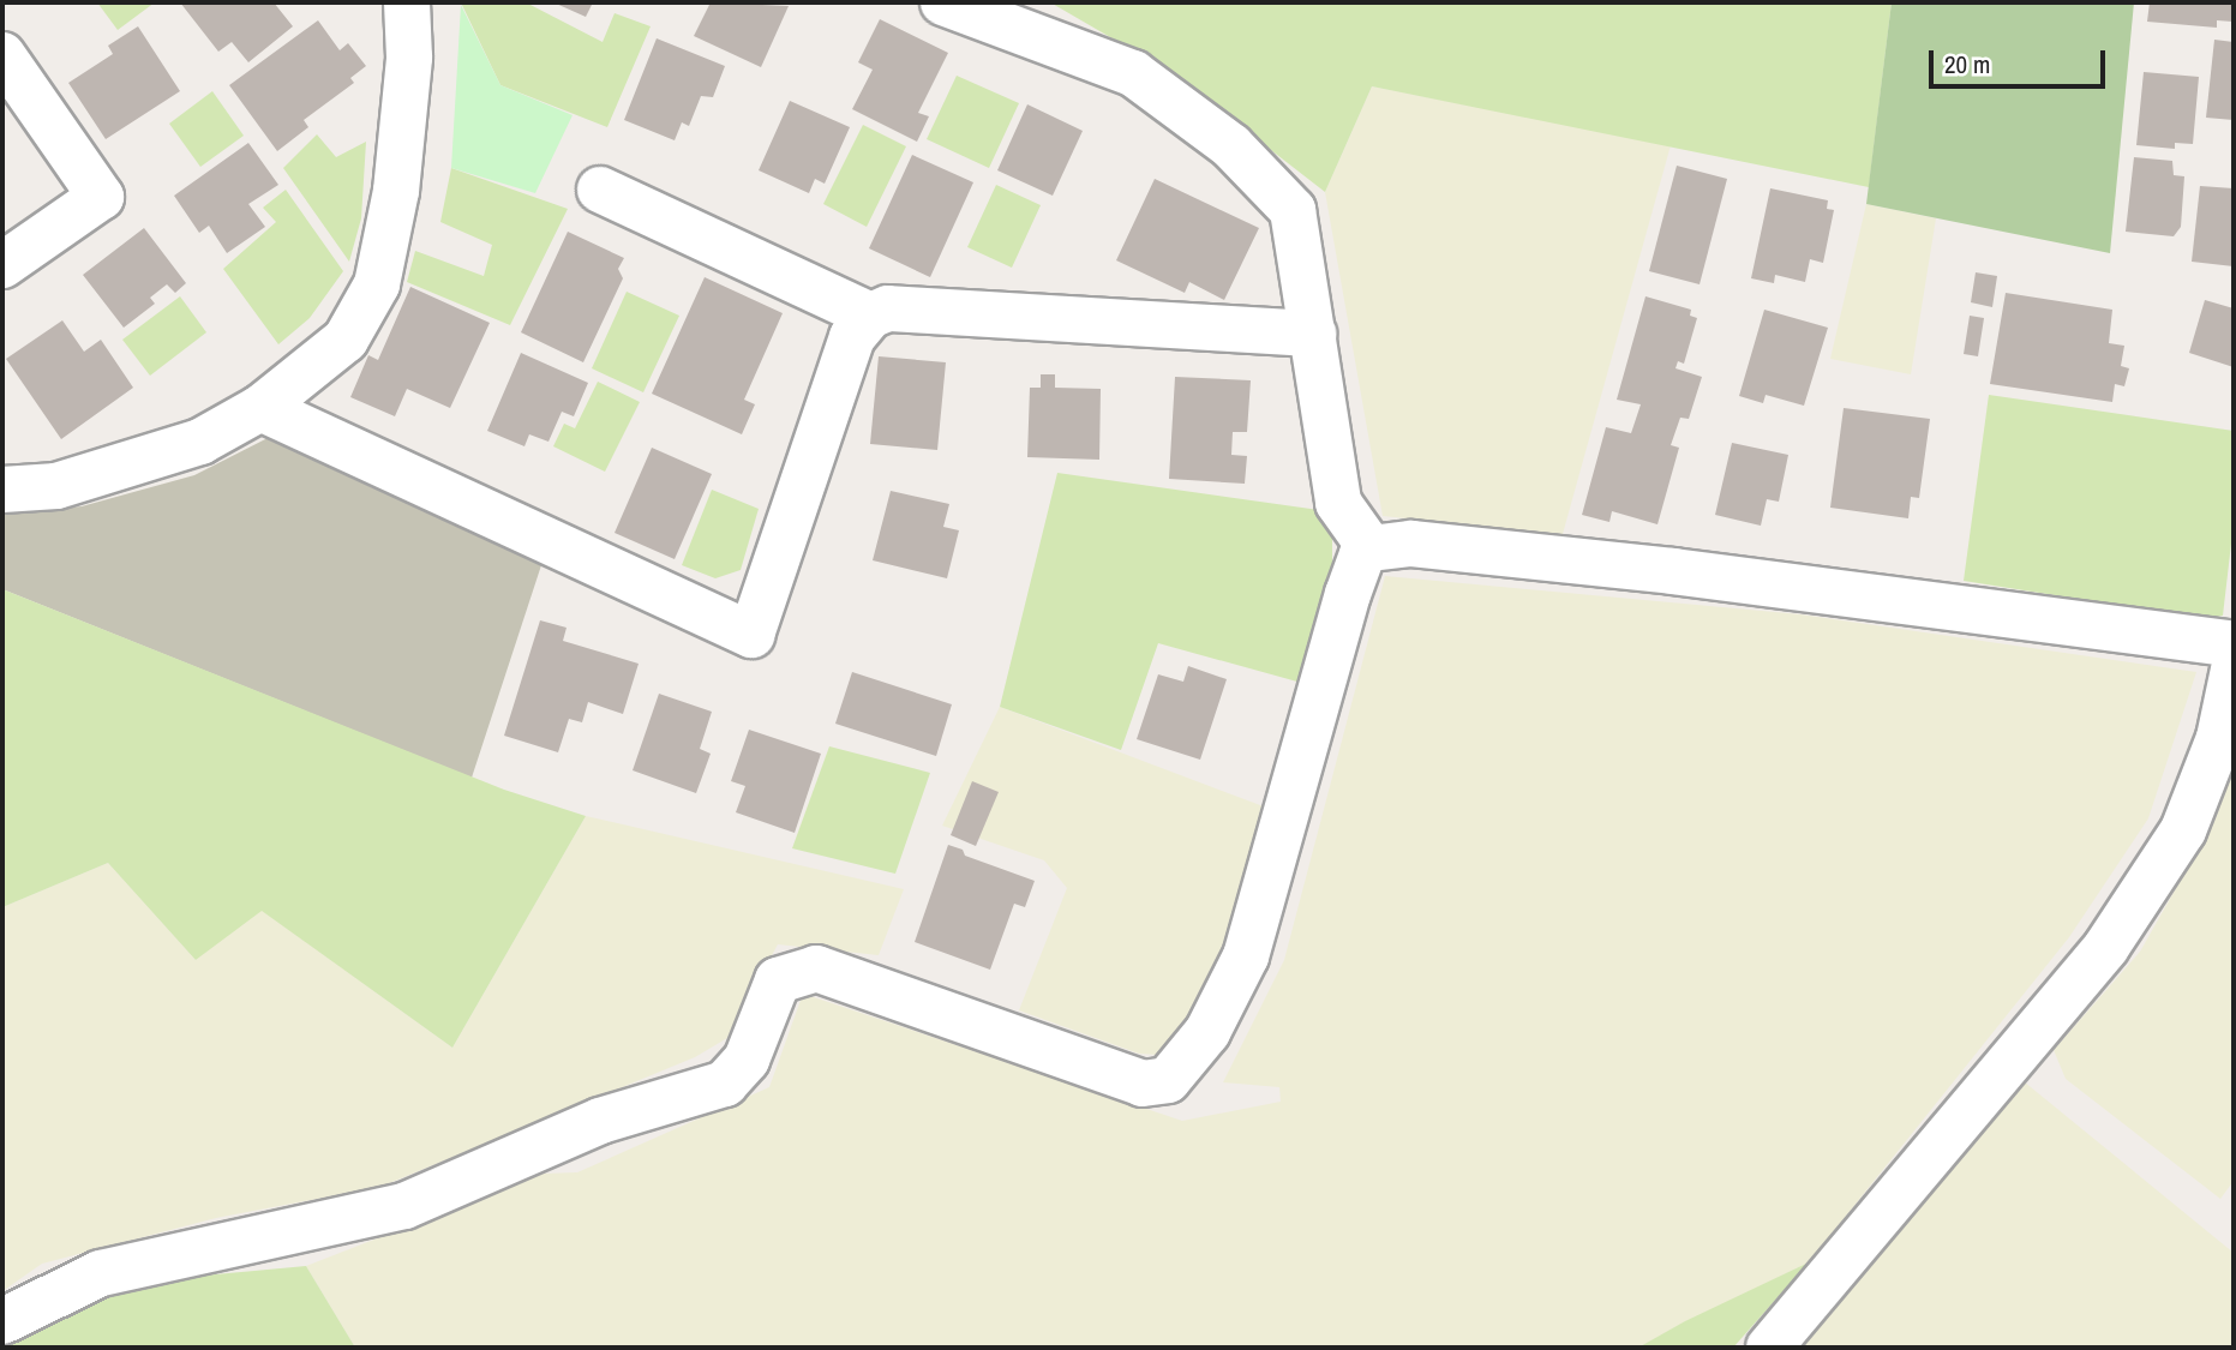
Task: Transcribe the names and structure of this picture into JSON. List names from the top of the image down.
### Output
{
  "scale_bar": "20 m"
}
